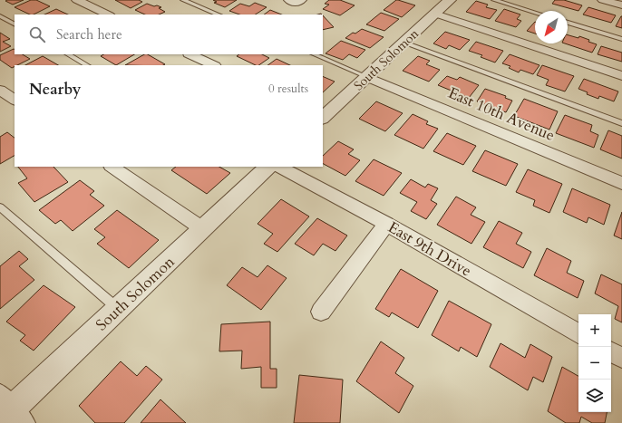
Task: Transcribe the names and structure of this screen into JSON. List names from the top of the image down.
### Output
{
  "streets": {
    "street": ["South Solomon", "East 10th Avenue", "East 9th Drive"]
  },
  "crossings": [
    ["South Solomon", "East 10th Avenue"]
  ],
  "north": "bottom left",
  "page": {
    "search": "Search here",
    "heading": ["Nearby", "0 results"],
    "map_buttons": ["+", "−"]
  }
}
